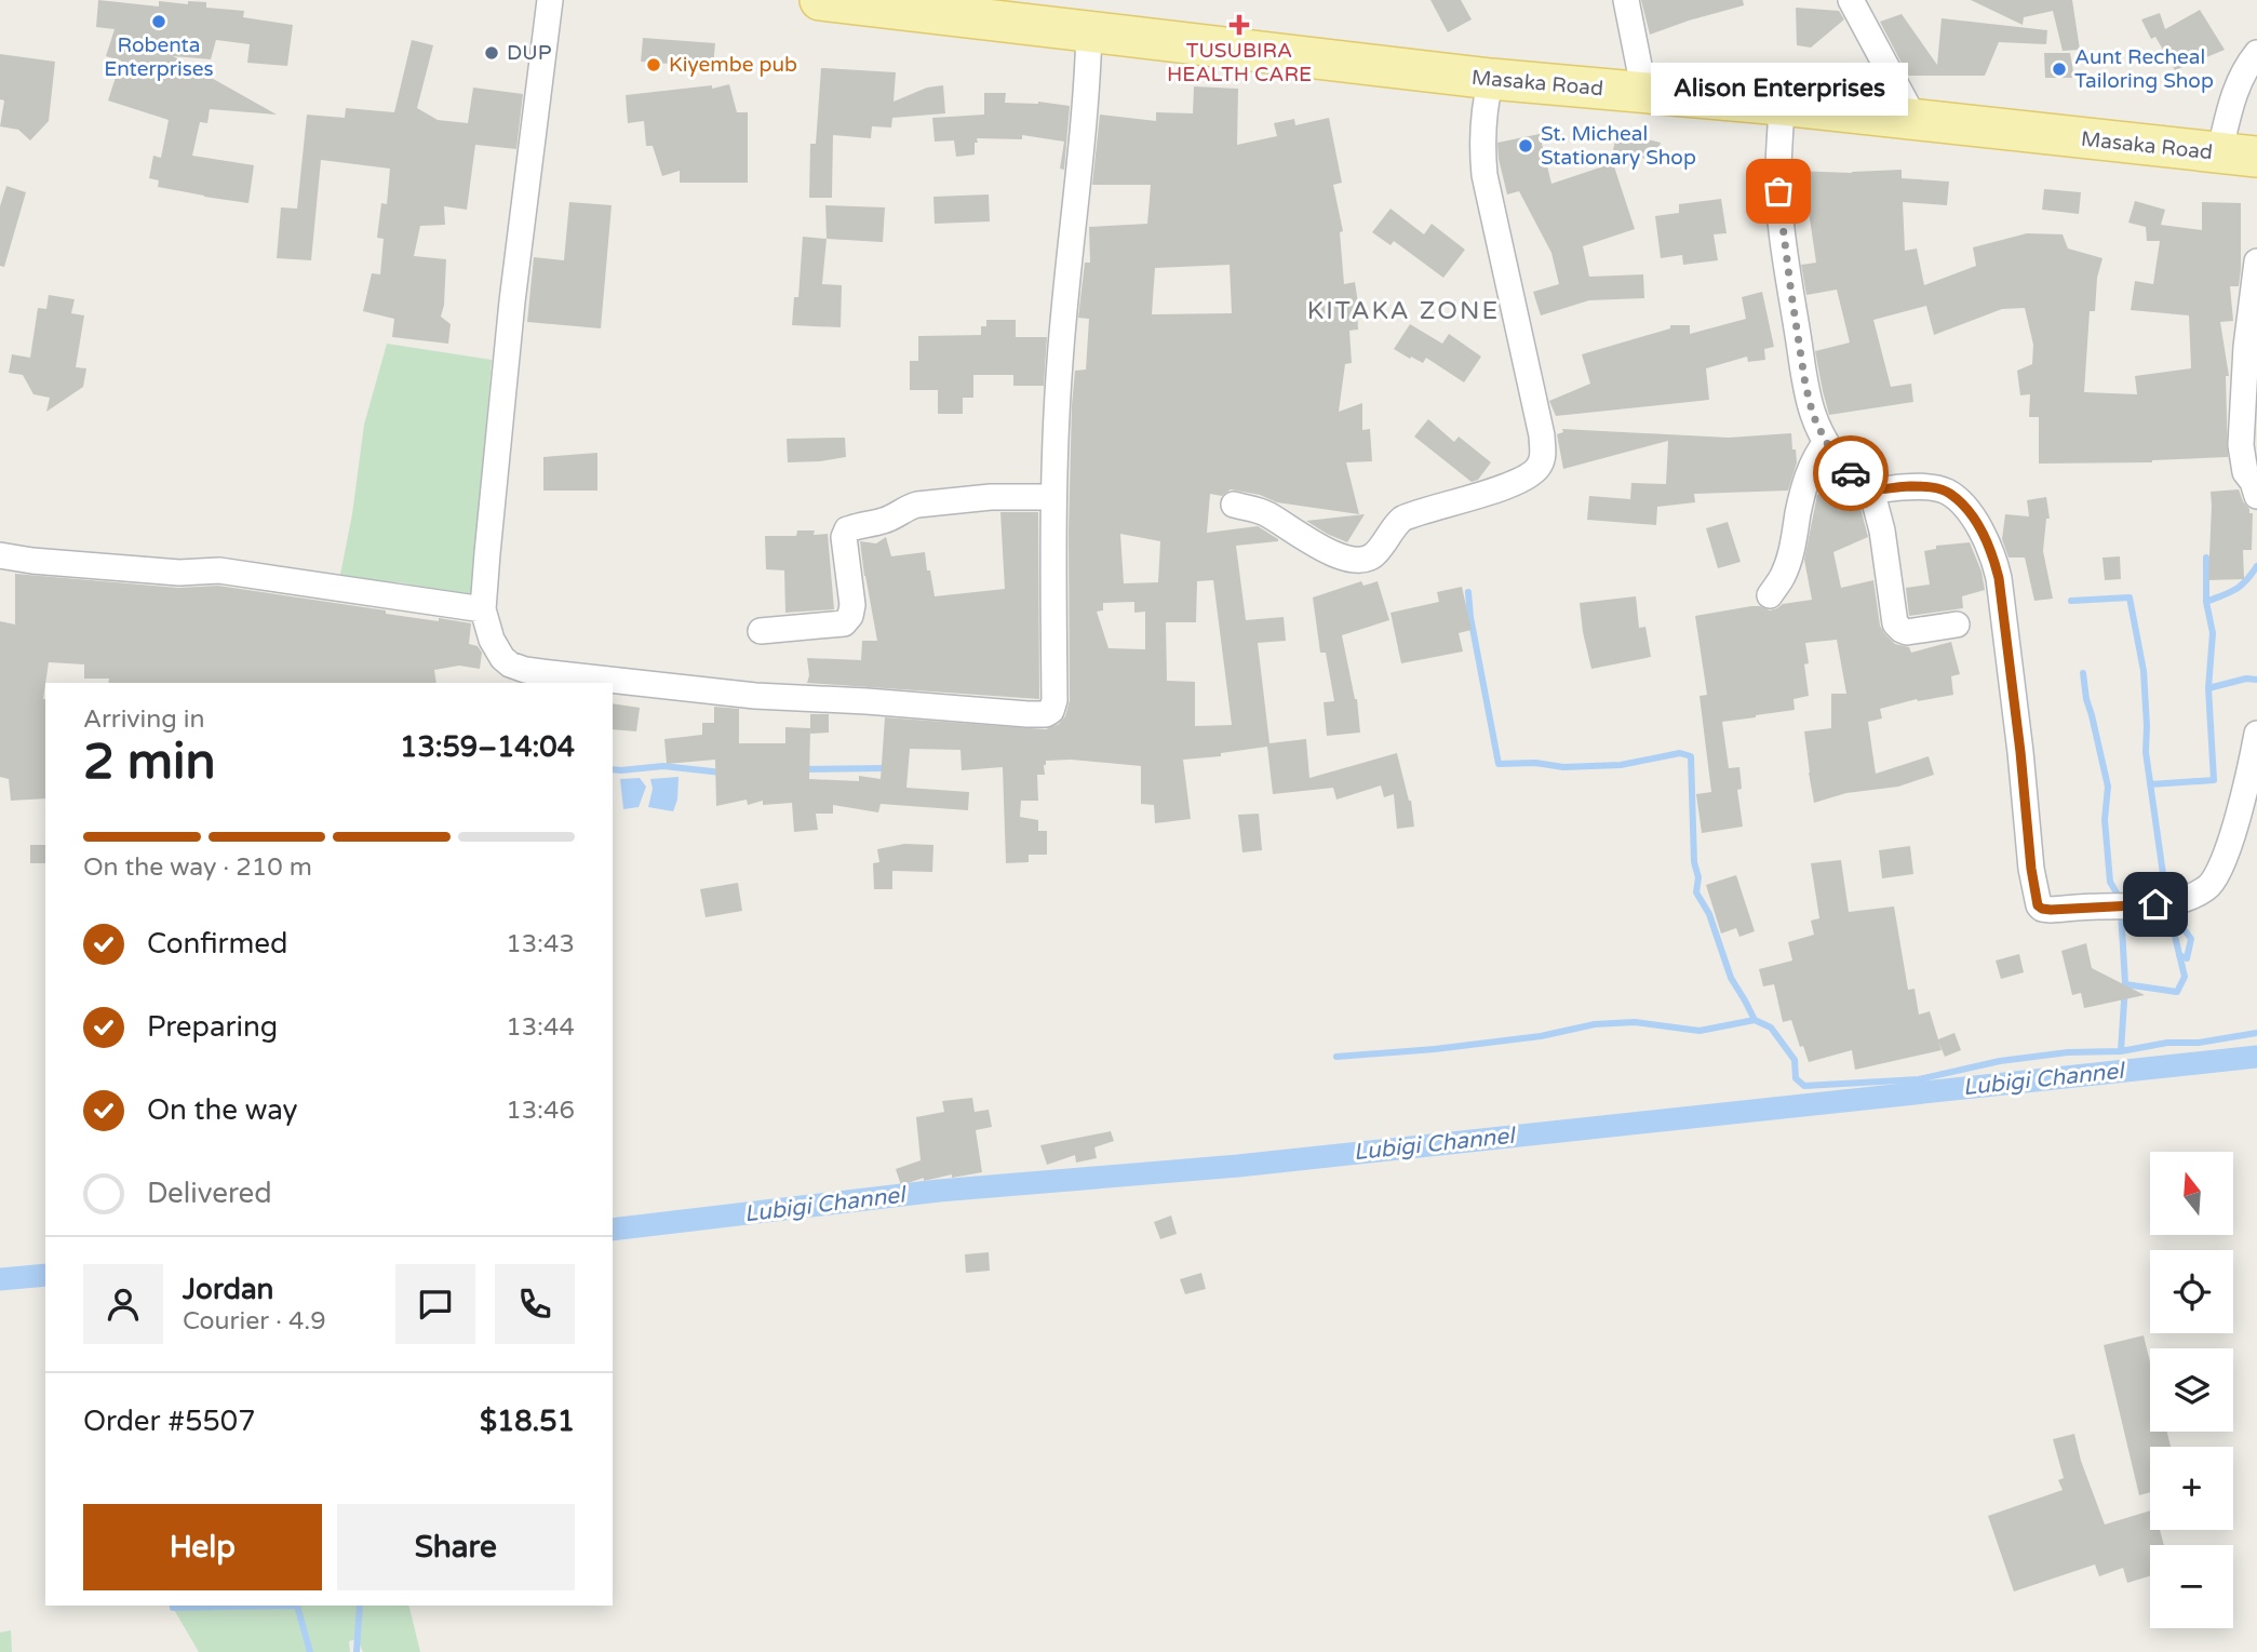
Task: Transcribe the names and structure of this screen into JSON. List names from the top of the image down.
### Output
{
  "streets": {
    "main road": ["Masaka Road"]
  },
  "districts": ["KITAKA ZONE"],
  "water": ["Lubigi Channel"],
  "places": {
    "other": [
      "Robenta Enterprises",
      "DUP",
      "Kiyembe pub",
      "Aunt Recheal Tailoring Shop",
      "St. Micheal Stationary Shop",
      "Alison Enterprises"
    ],
    "health": ["TUSUBIRA HEALTH CARE"]
  },
  "north": "top",
  "page": {
    "bubble": "Alison Enterprises",
    "heading": ["2 min", "Arriving in", "13:59–14:04"],
    "panel": [
      "Jordan",
      "Courier · 4.9",
      "Order #5507",
      "$18.51"
    ],
    "bar": "On the way · 210 m",
    "list": [
      ["Confirmed", "13:43"],
      ["Preparing", "13:44"],
      ["On the way", "13:46"],
      "Delivered"
    ],
    "map_buttons": ["+", "−"],
    "buttons": ["Help", "Share"]
  }
}
